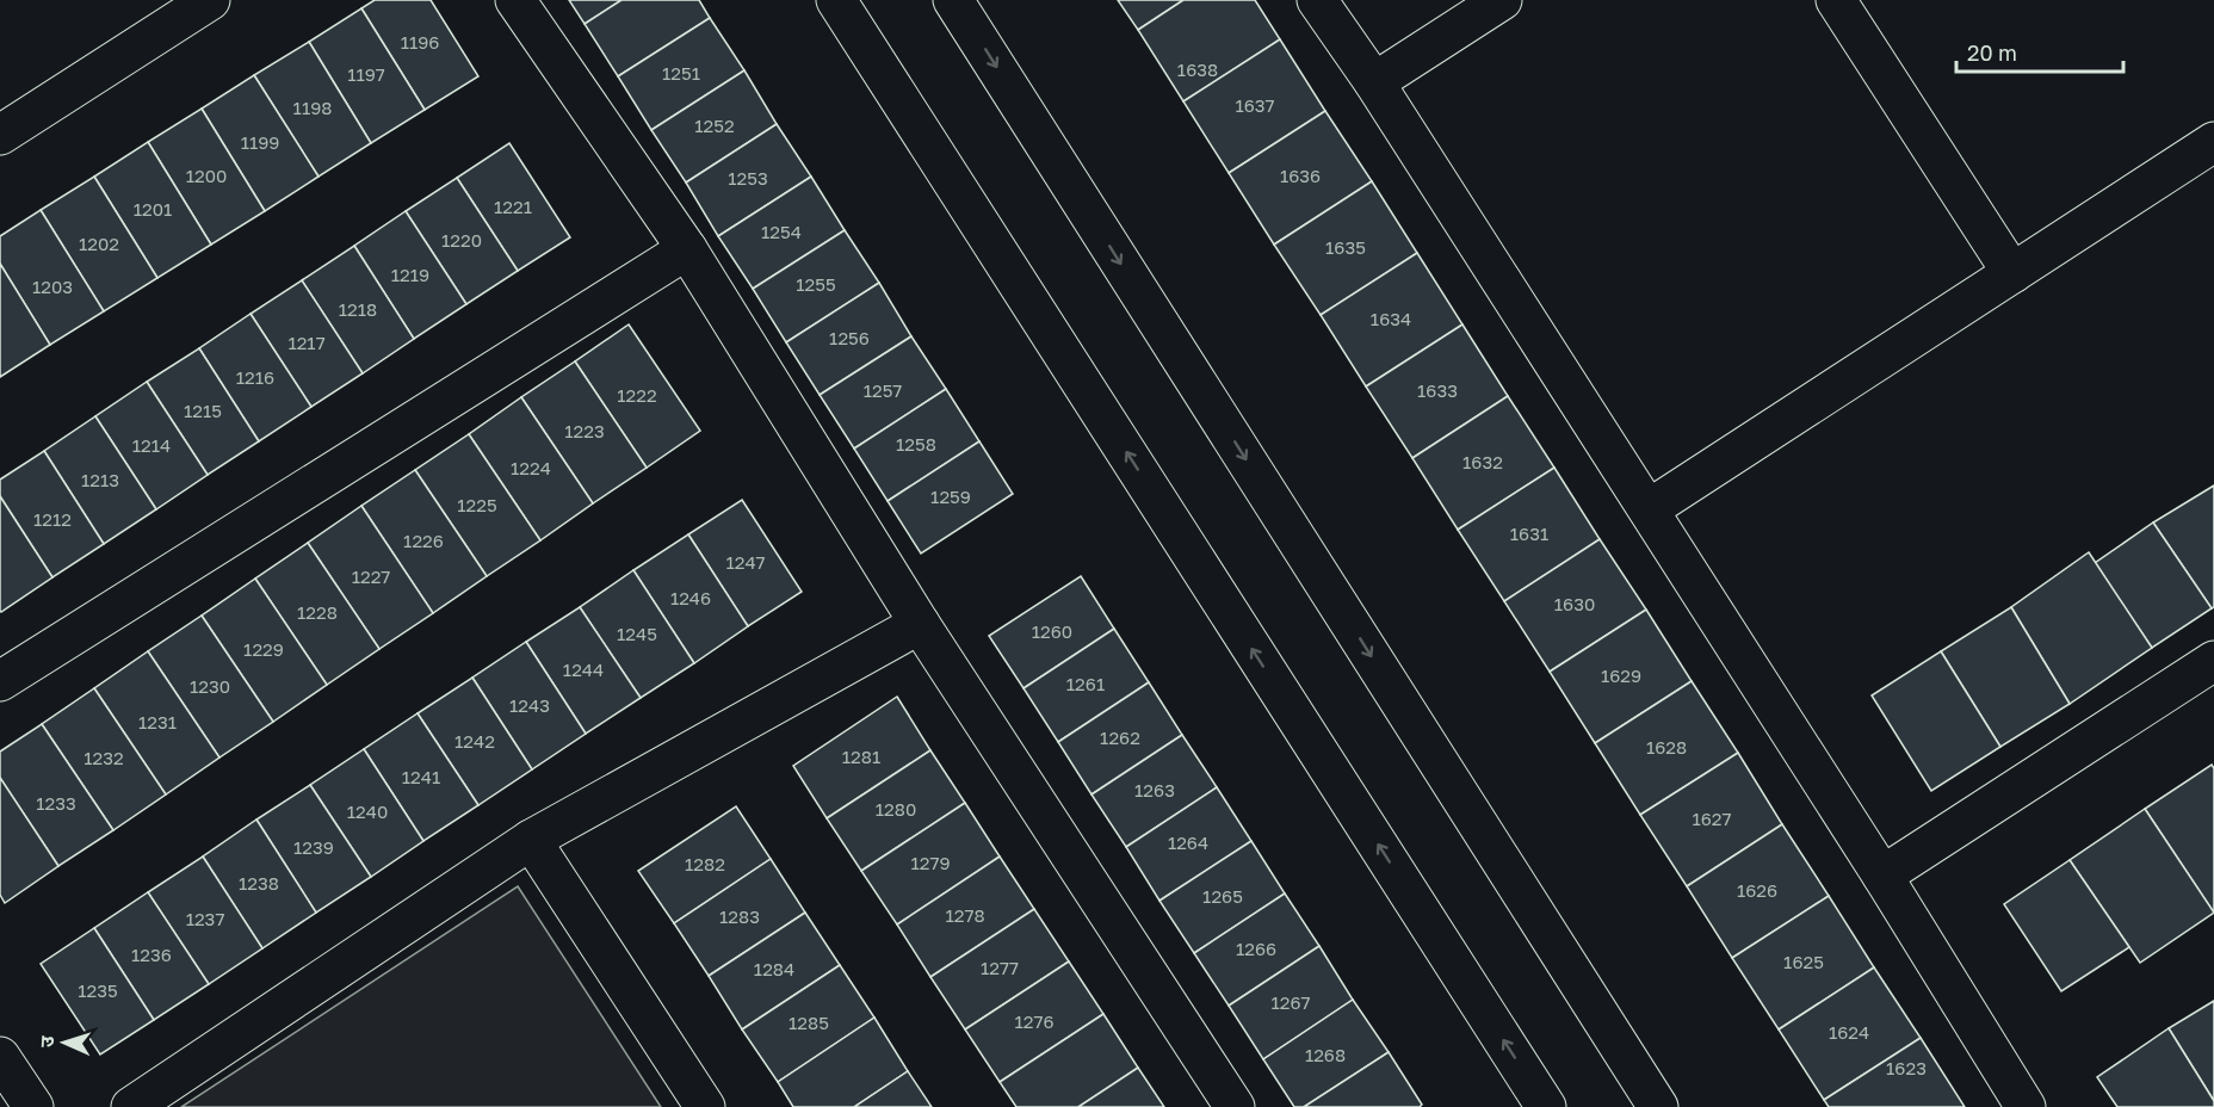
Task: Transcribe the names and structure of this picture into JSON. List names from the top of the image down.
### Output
{
  "house_numbers": [
    "1196",
    "1638",
    "1251",
    "1197",
    "1637",
    "1198",
    "1252",
    "1199",
    "1200",
    "1636",
    "1253",
    "1221",
    "1201",
    "1254",
    "1220",
    "1202",
    "1635",
    "1219",
    "1255",
    "1203",
    "1218",
    "1634",
    "1256",
    "1217",
    "1216",
    "1257",
    "1633",
    "1222",
    "1215",
    "1223",
    "1258",
    "1214",
    "1632",
    "1224",
    "1213",
    "1259",
    "1225",
    "1212",
    "1631",
    "1226",
    "1247",
    "1227",
    "1246",
    "1630",
    "1228",
    "1260",
    "1245",
    "1229",
    "1244",
    "1629",
    "1261",
    "1230",
    "1243",
    "1231",
    "1262",
    "1242",
    "1628",
    "1281",
    "1232",
    "1241",
    "1263",
    "1233",
    "1280",
    "1240",
    "1627",
    "1264",
    "1239",
    "1279",
    "1282",
    "1238",
    "1626",
    "1265",
    "1278",
    "1283",
    "1237",
    "1266",
    "1236",
    "1625",
    "1277",
    "1284",
    "1235",
    "1267",
    "1276",
    "1285",
    "1624",
    "1268",
    "1623"
  ],
  "scale_bar": "20 m",
  "north": "left"
}
